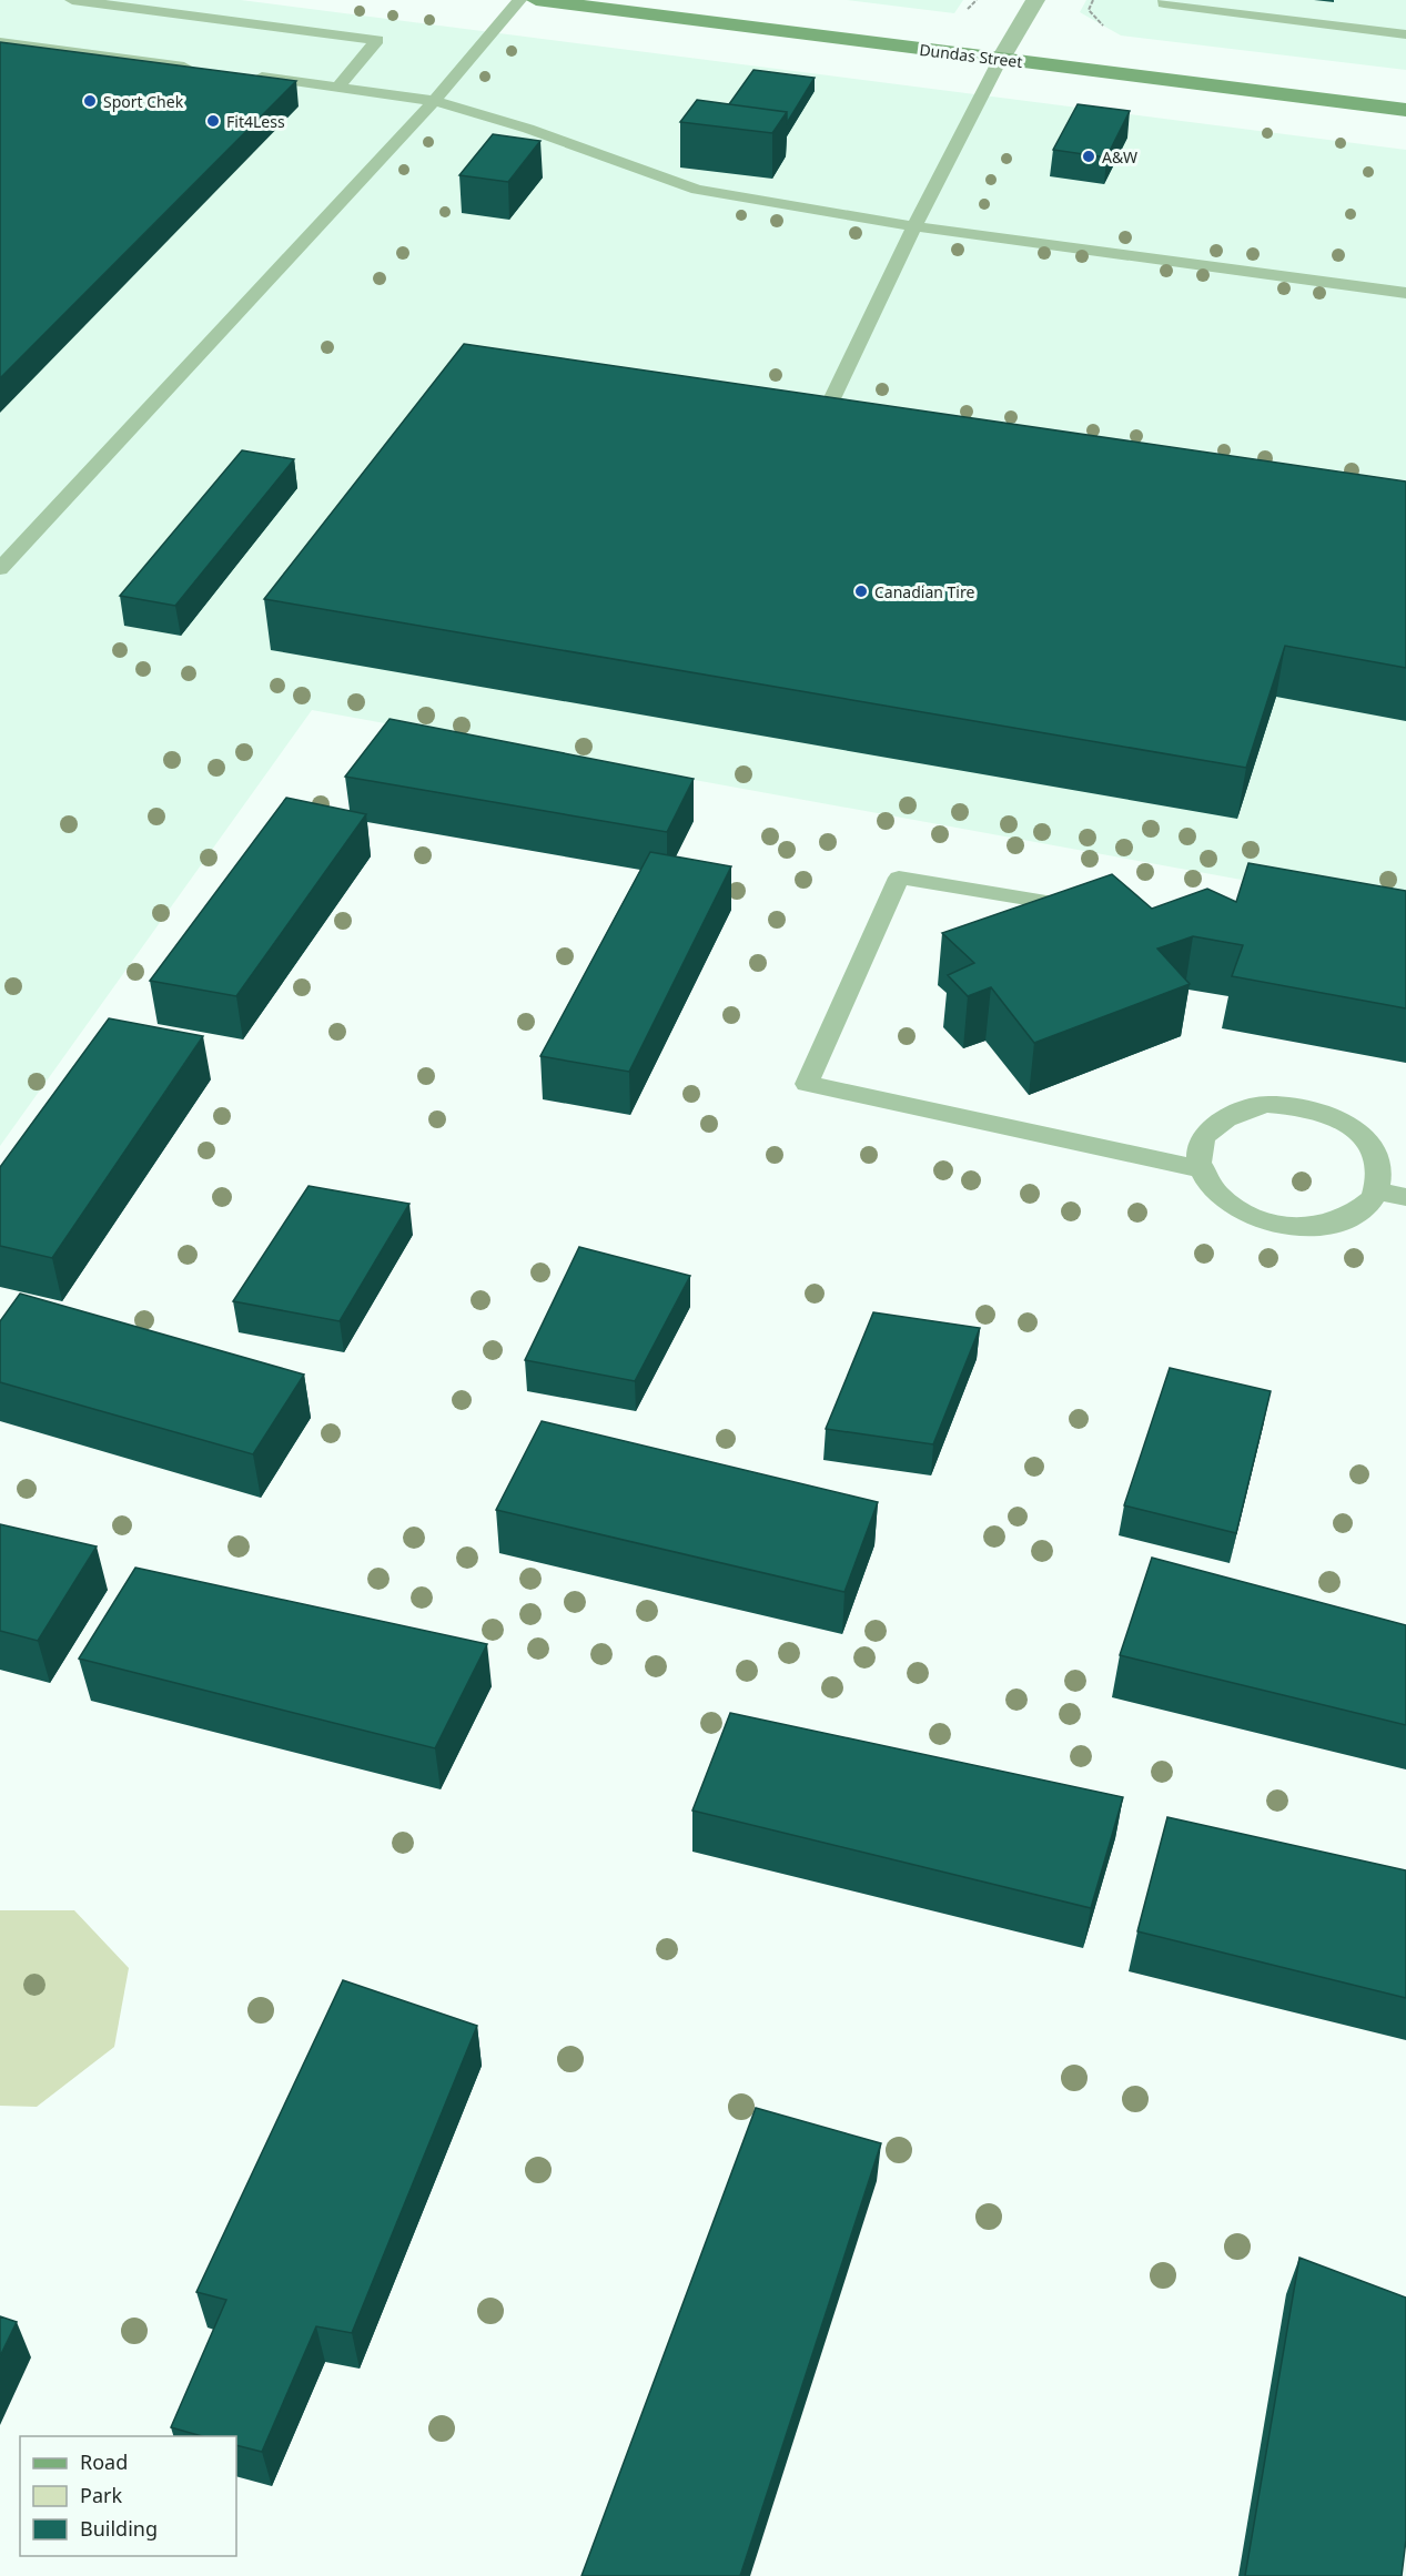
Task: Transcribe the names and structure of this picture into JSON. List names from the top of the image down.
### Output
{
  "streets": {
    "main road": ["Dundas Street"]
  },
  "places": [
    "Sport Chek",
    "Fit4Less",
    "A&W",
    "Canadian Tire"
  ],
  "legend": ["Road", "Park", "Building"]
}
